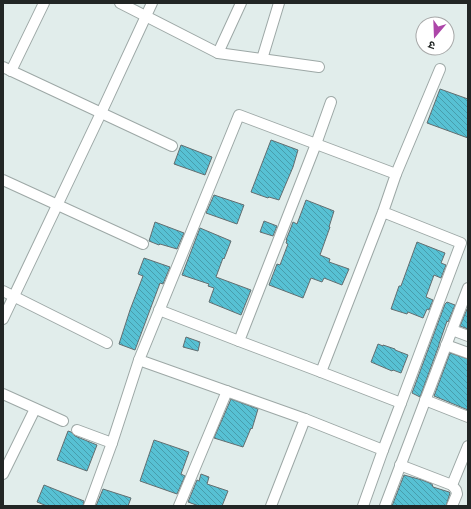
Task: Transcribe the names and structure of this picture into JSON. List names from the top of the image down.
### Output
{
  "north": "bottom"
}
